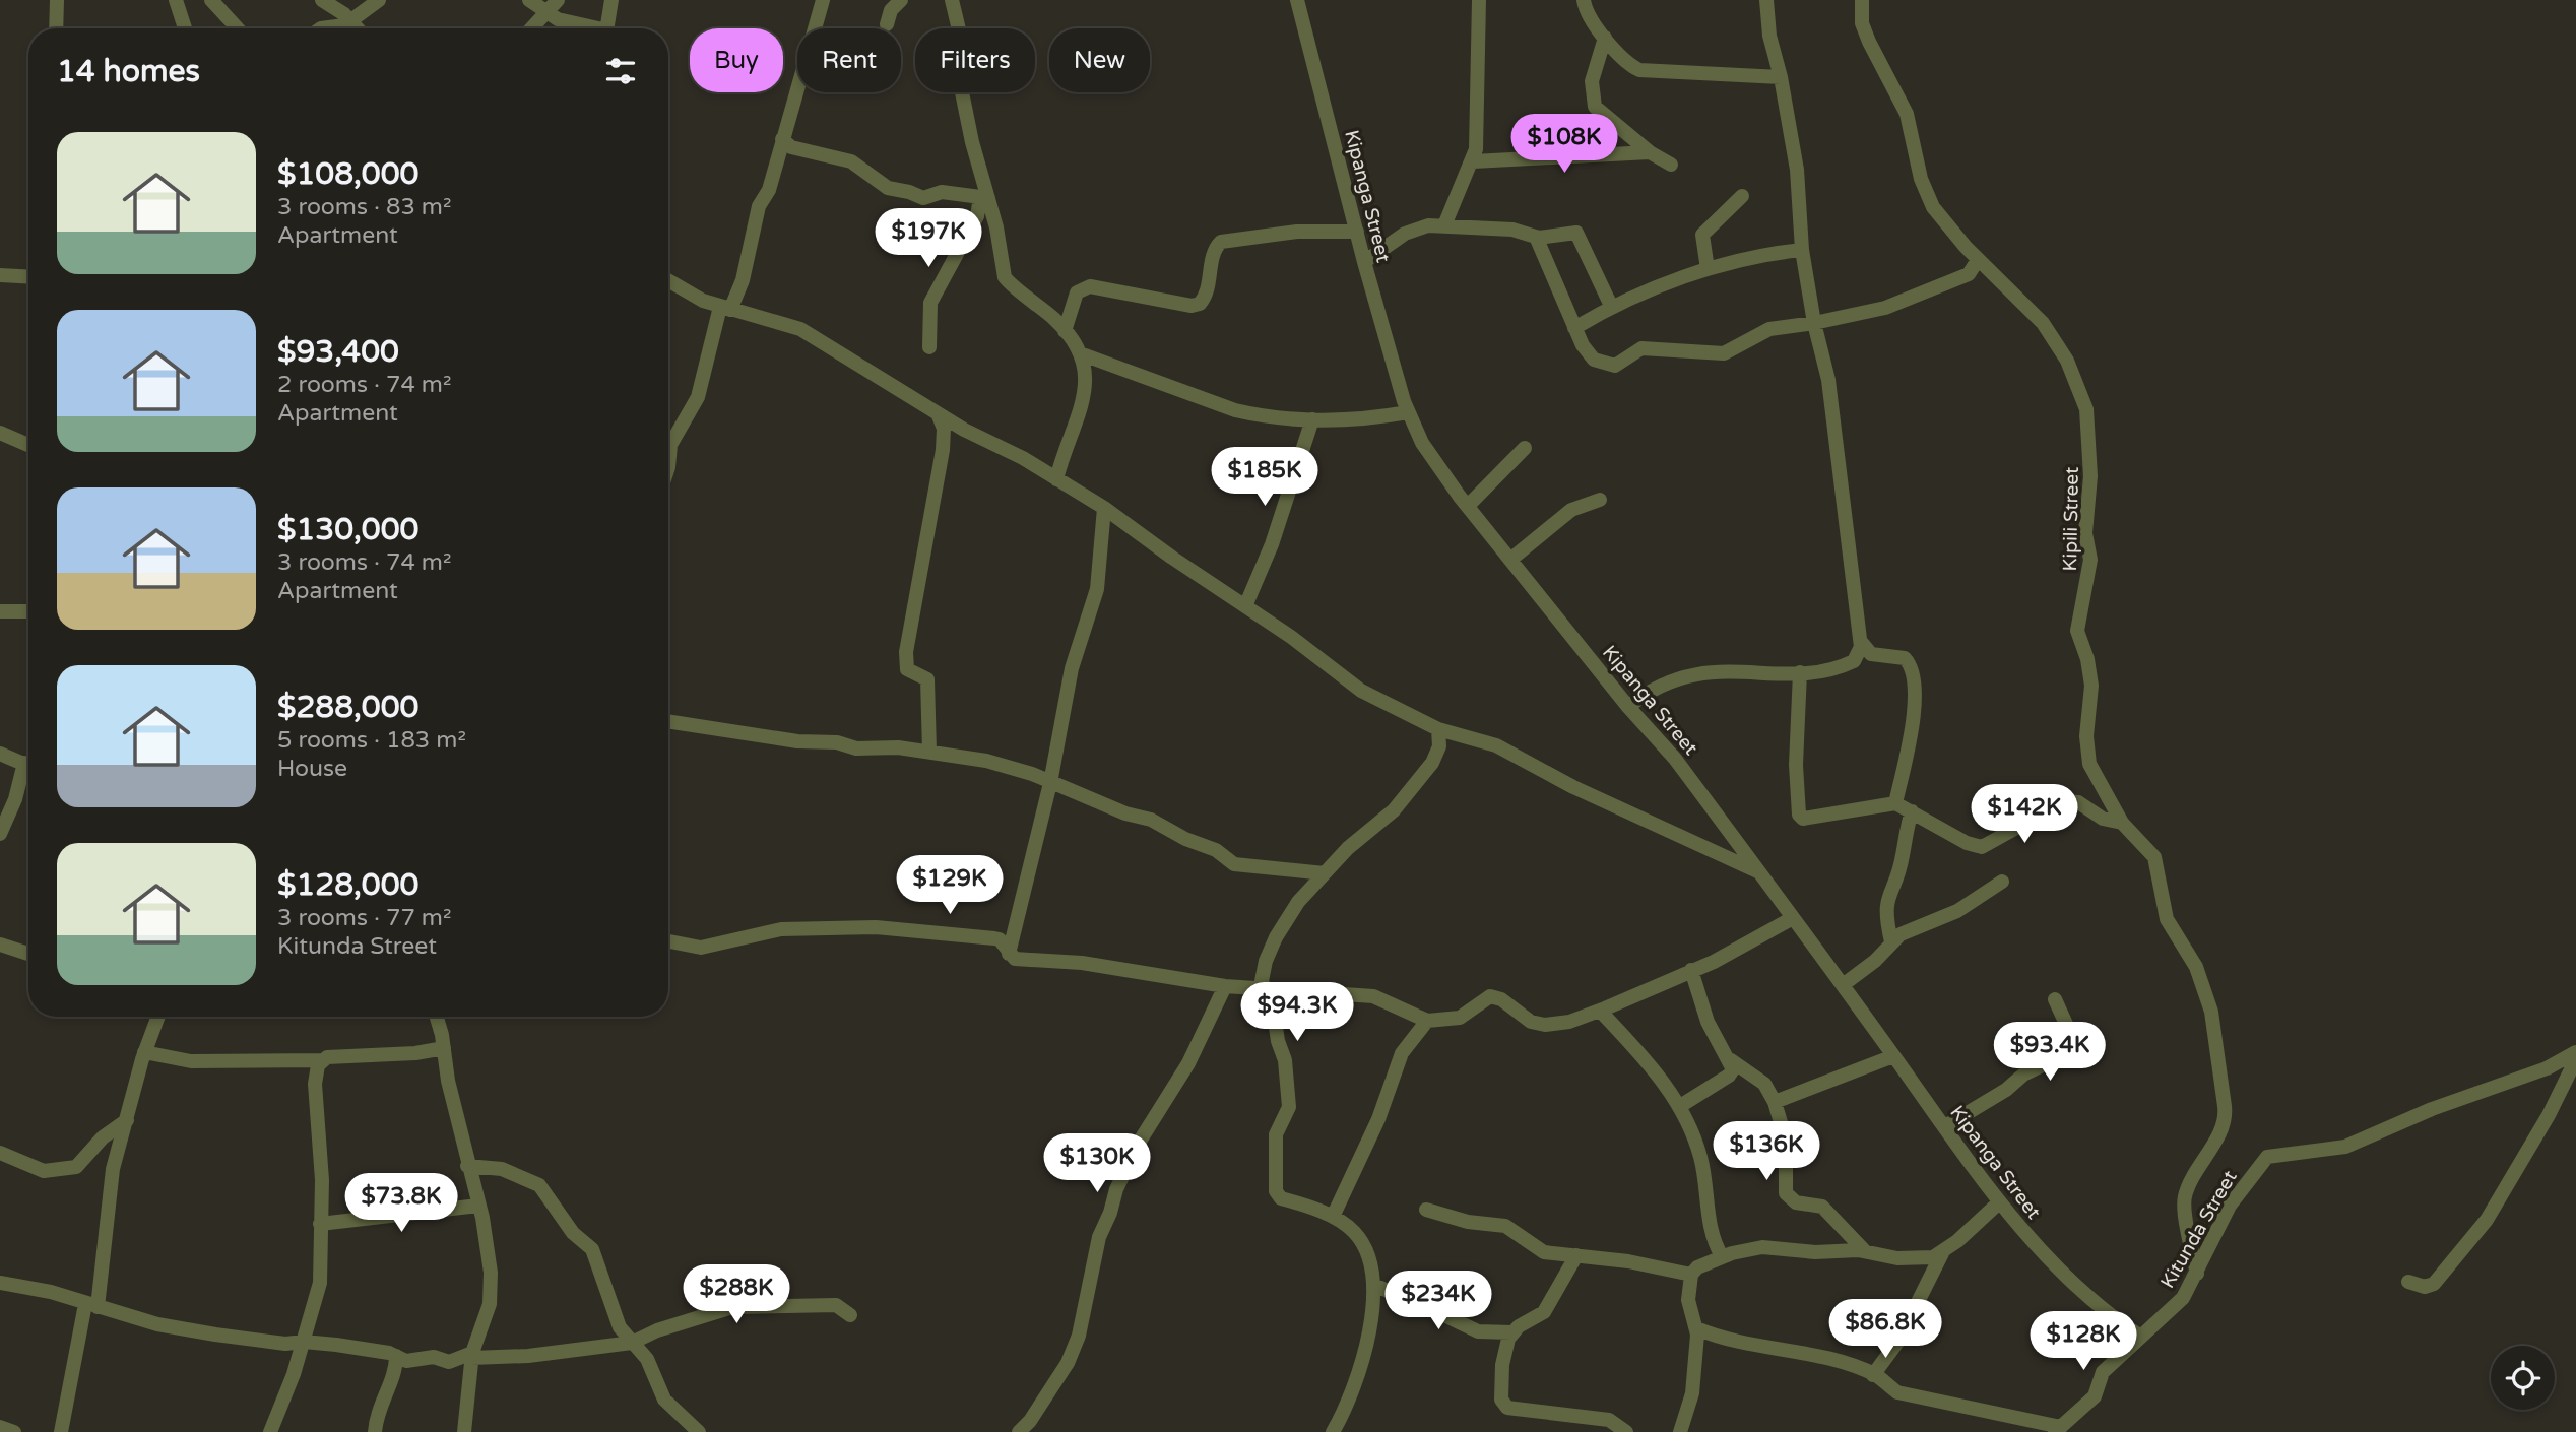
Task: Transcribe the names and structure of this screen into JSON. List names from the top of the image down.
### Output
{
  "streets": {
    "street": ["Kipanga Street", "Kipili Street", "Kitunda Street"]
  },
  "crossings": [
    ["Kipanga Street", "Kitunda Street"],
    ["Kipili Street", "Kitunda Street"]
  ],
  "page": {
    "chip": [
      "Buy",
      "Rent",
      "Filters",
      "New"
    ],
    "heading": "14 homes",
    "price": [
      "$108K",
      "$197K",
      "$185K",
      "$142K",
      "$129K",
      "$94.3K",
      "$93.4K",
      "$136K",
      "$130K",
      "$73.8K",
      "$288K",
      "$234K",
      "$86.8K",
      "$128K"
    ],
    "list": [
      {
        "name": "$108,000",
        "note": "3 rooms · 83 m² · Apartment"
      },
      {
        "name": "$93,400",
        "note": "2 rooms · 74 m² · Apartment"
      },
      {
        "name": "$130,000",
        "note": "3 rooms · 74 m² · Apartment"
      },
      {
        "name": "$288,000",
        "note": "5 rooms · 183 m² · House"
      },
      {
        "name": "$128,000",
        "note": "3 rooms · 77 m² · Kitunda Street"
      }
    ]
  }
}
